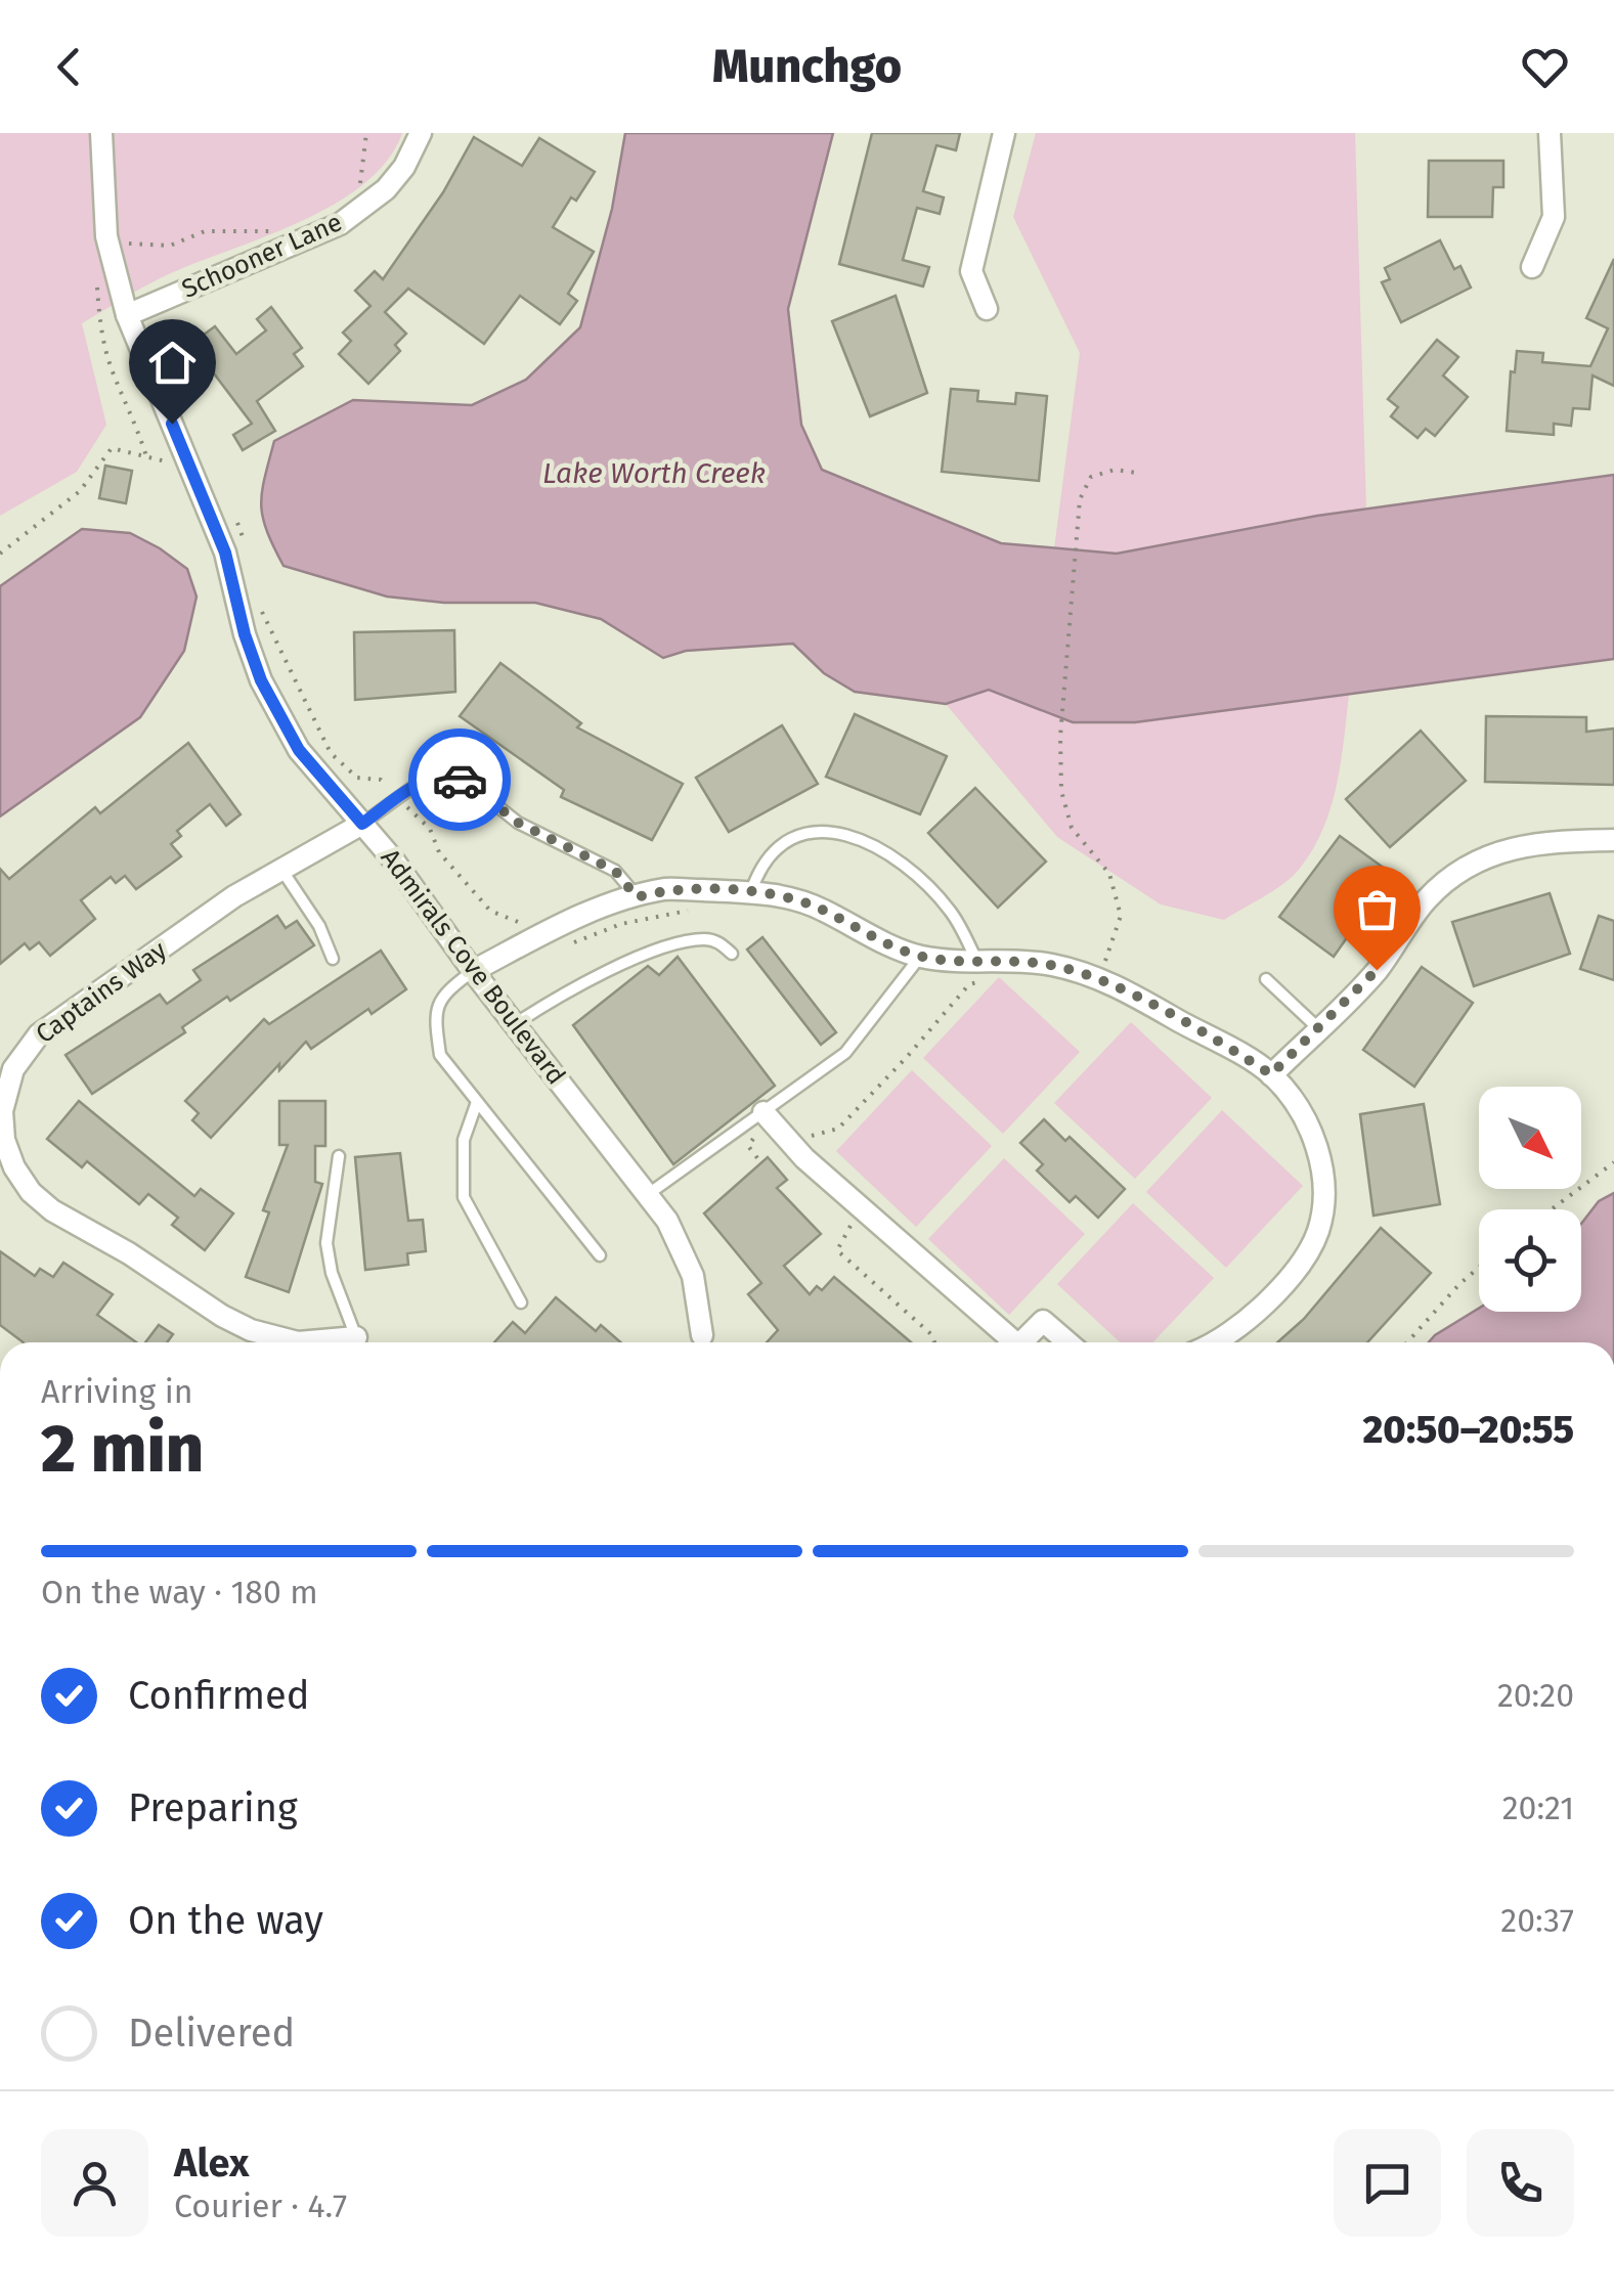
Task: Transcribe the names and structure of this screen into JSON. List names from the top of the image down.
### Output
{
  "streets": {
    "street": ["Schooner Lane", "Admirals Cove Boulevard", "Captains Way"]
  },
  "crossings": [
    ["Schooner Lane", "Admirals Cove Boulevard"],
    ["Admirals Cove Boulevard", "Captains Way"]
  ],
  "water": ["Lake Worth Creek"],
  "north": "bottom right",
  "page": {
    "header": "Munchgo",
    "heading": ["2 min", "Arriving in", "20:50–20:55"],
    "panel": ["Alex", "Courier · 4.7"],
    "bar": "On the way · 180 m",
    "list": [
      ["Confirmed", "20:20"],
      ["Preparing", "20:21"],
      ["On the way", "20:37"],
      "Delivered"
    ]
  }
}
